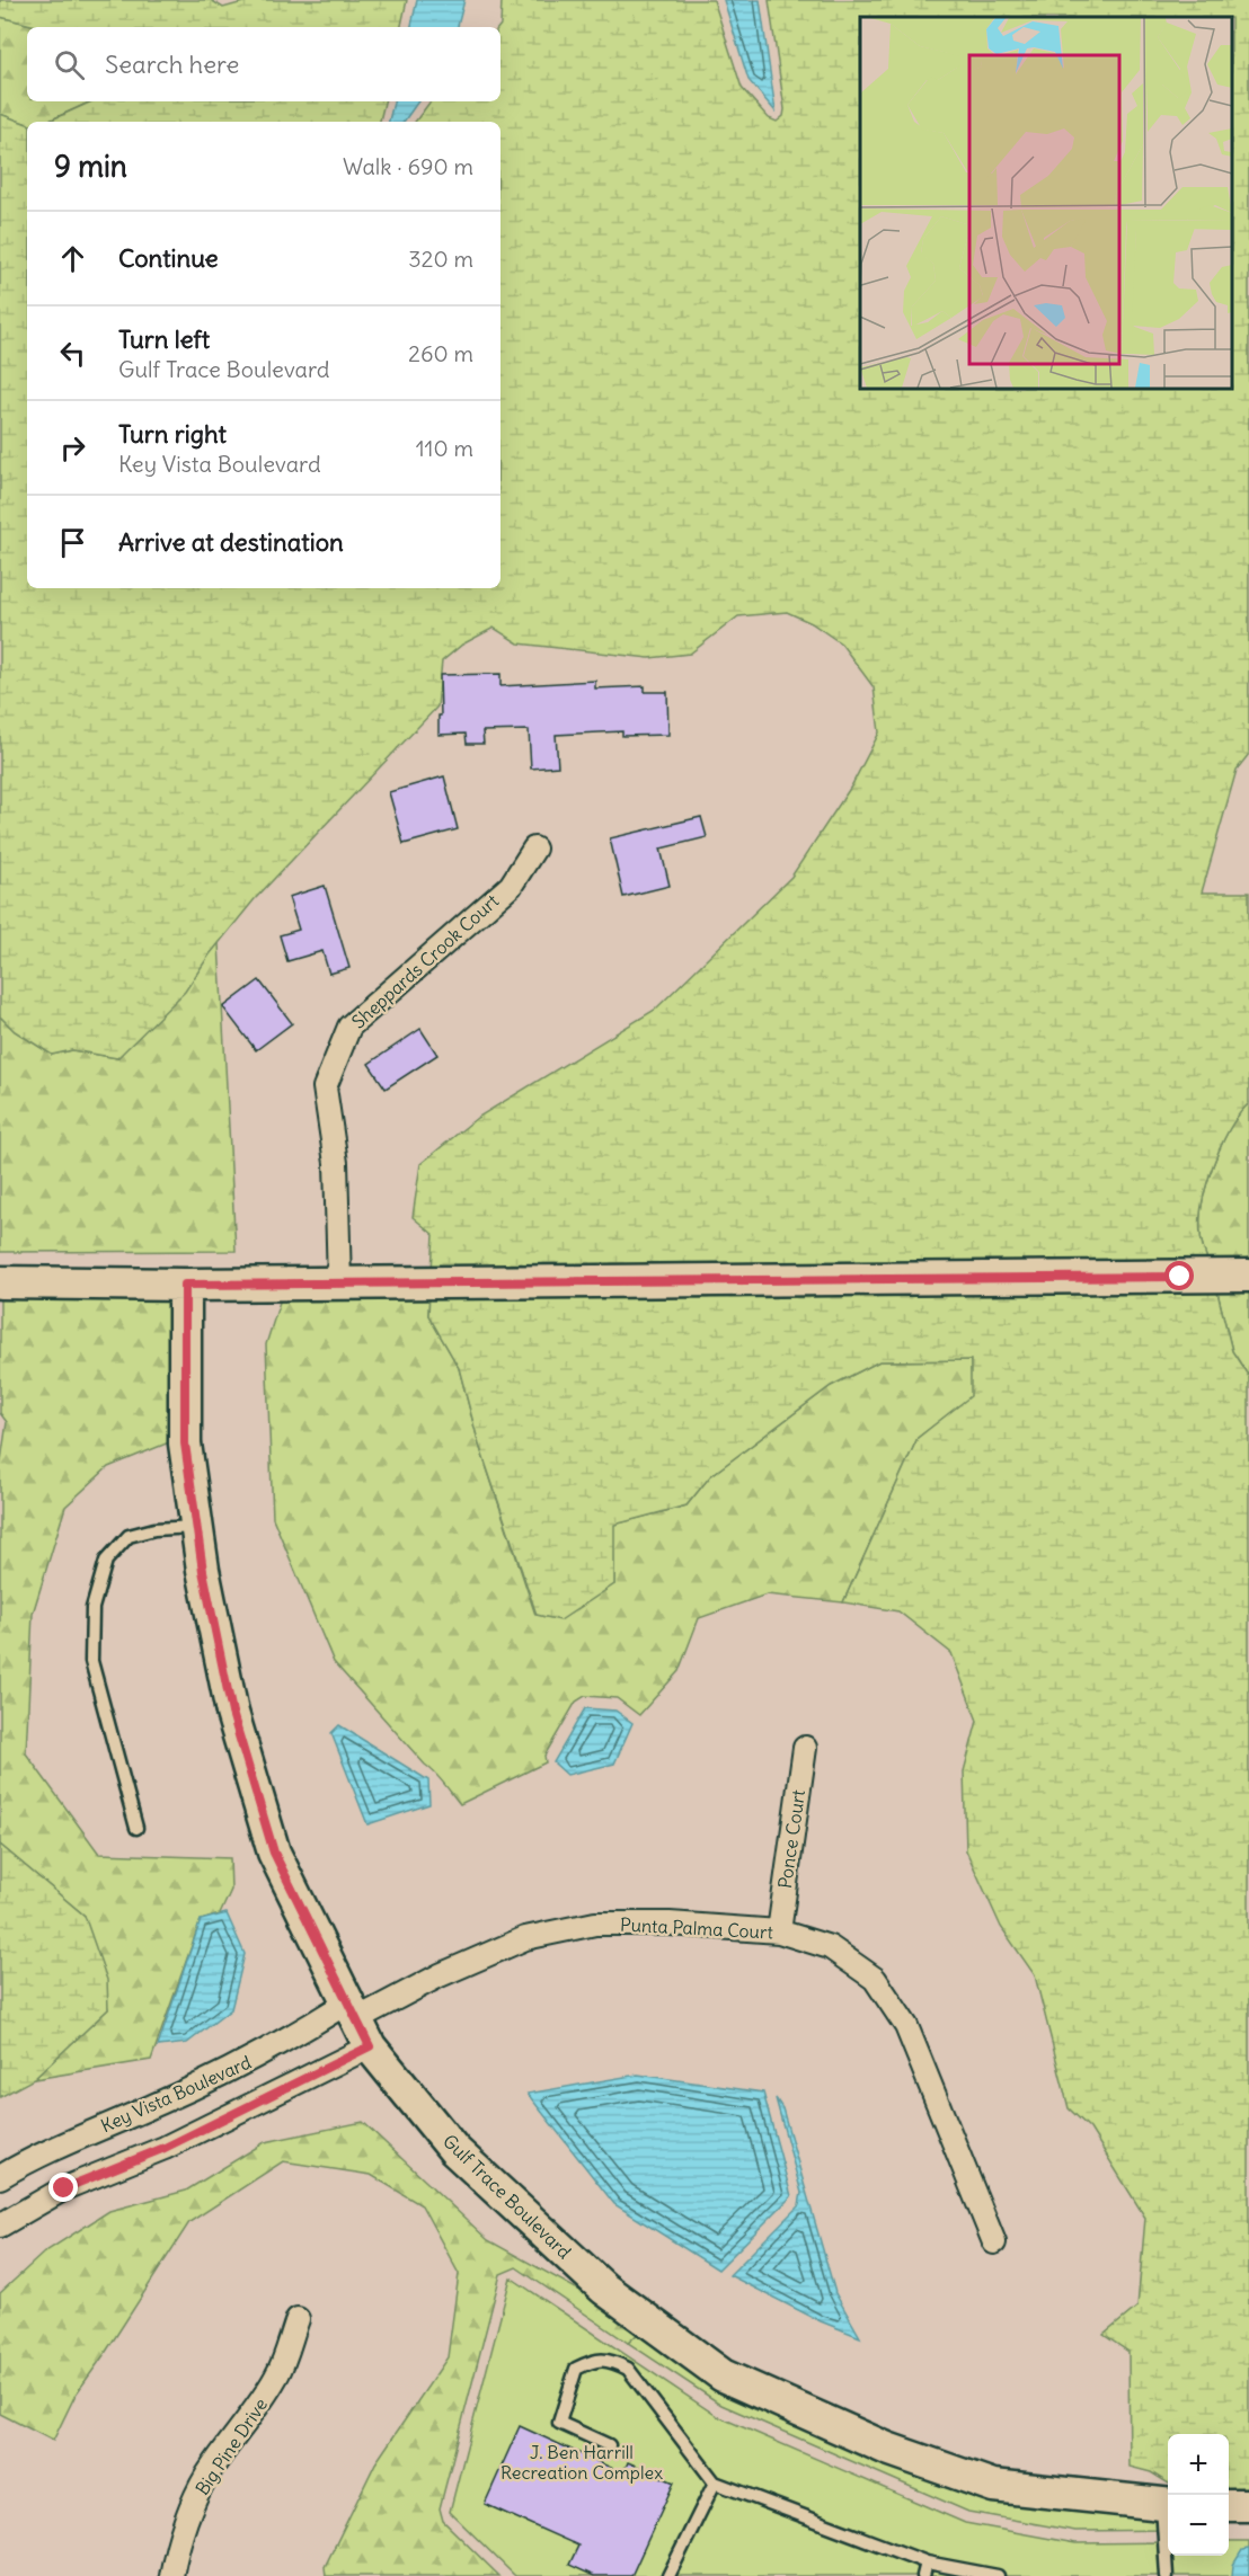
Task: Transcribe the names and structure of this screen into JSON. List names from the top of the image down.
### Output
{
  "streets": {
    "street": [
      "Sheppards Crook Court",
      "Ponce Court",
      "Punta Palma Court",
      "Key Vista Boulevard",
      "Gulf Trace Boulevard",
      "Big Pine Drive"
    ]
  },
  "crossings": [
    ["Ponce Court", "Punta Palma Court"],
    ["Punta Palma Court", "Key Vista Boulevard"],
    ["Punta Palma Court", "Gulf Trace Boulevard"],
    ["Key Vista Boulevard", "Gulf Trace Boulevard"]
  ],
  "parks": ["J. Ben Harrill Recreation Complex"],
  "page": {
    "search": "Search here",
    "heading": ["9 min", "Walk · 690 m"],
    "list": [
      ["Continue", "320 m"],
      ["Turn left", "Gulf Trace Boulevard", "260 m"],
      ["Turn right", "Key Vista Boulevard", "110 m"],
      "Arrive at destination"
    ],
    "map_buttons": ["+", "−"]
  }
}
